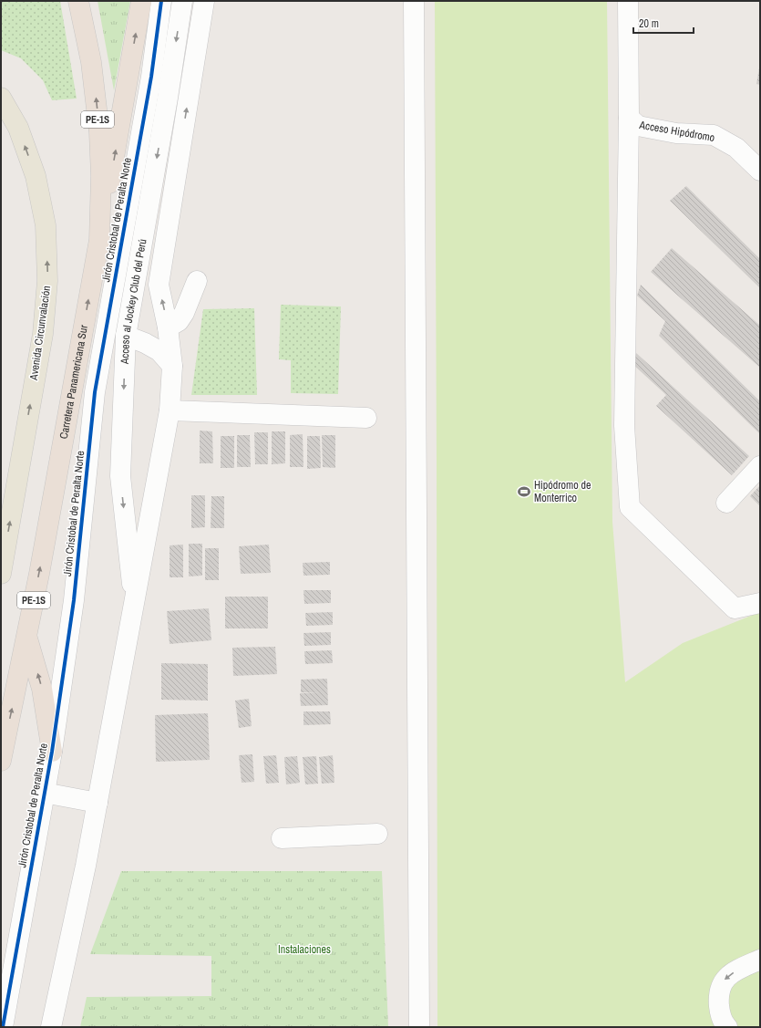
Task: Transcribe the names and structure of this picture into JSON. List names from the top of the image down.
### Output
{
  "streets": {
    "highway": ["PE-1S", "Carretera Panamericana Sur"],
    "main road": ["Avenida Circunvalación"],
    "street": ["Acceso Hipódromo", "Jirón Cristobal de Peralta Norte", "Acceso al Jockey Club del Perú"]
  },
  "one_way": ["Avenida Circunvalación"],
  "parks": ["Instalaciones"],
  "places": {
    "sports": ["Hipódromo de Monterrico"]
  },
  "scale_bar": "20 m"
}
